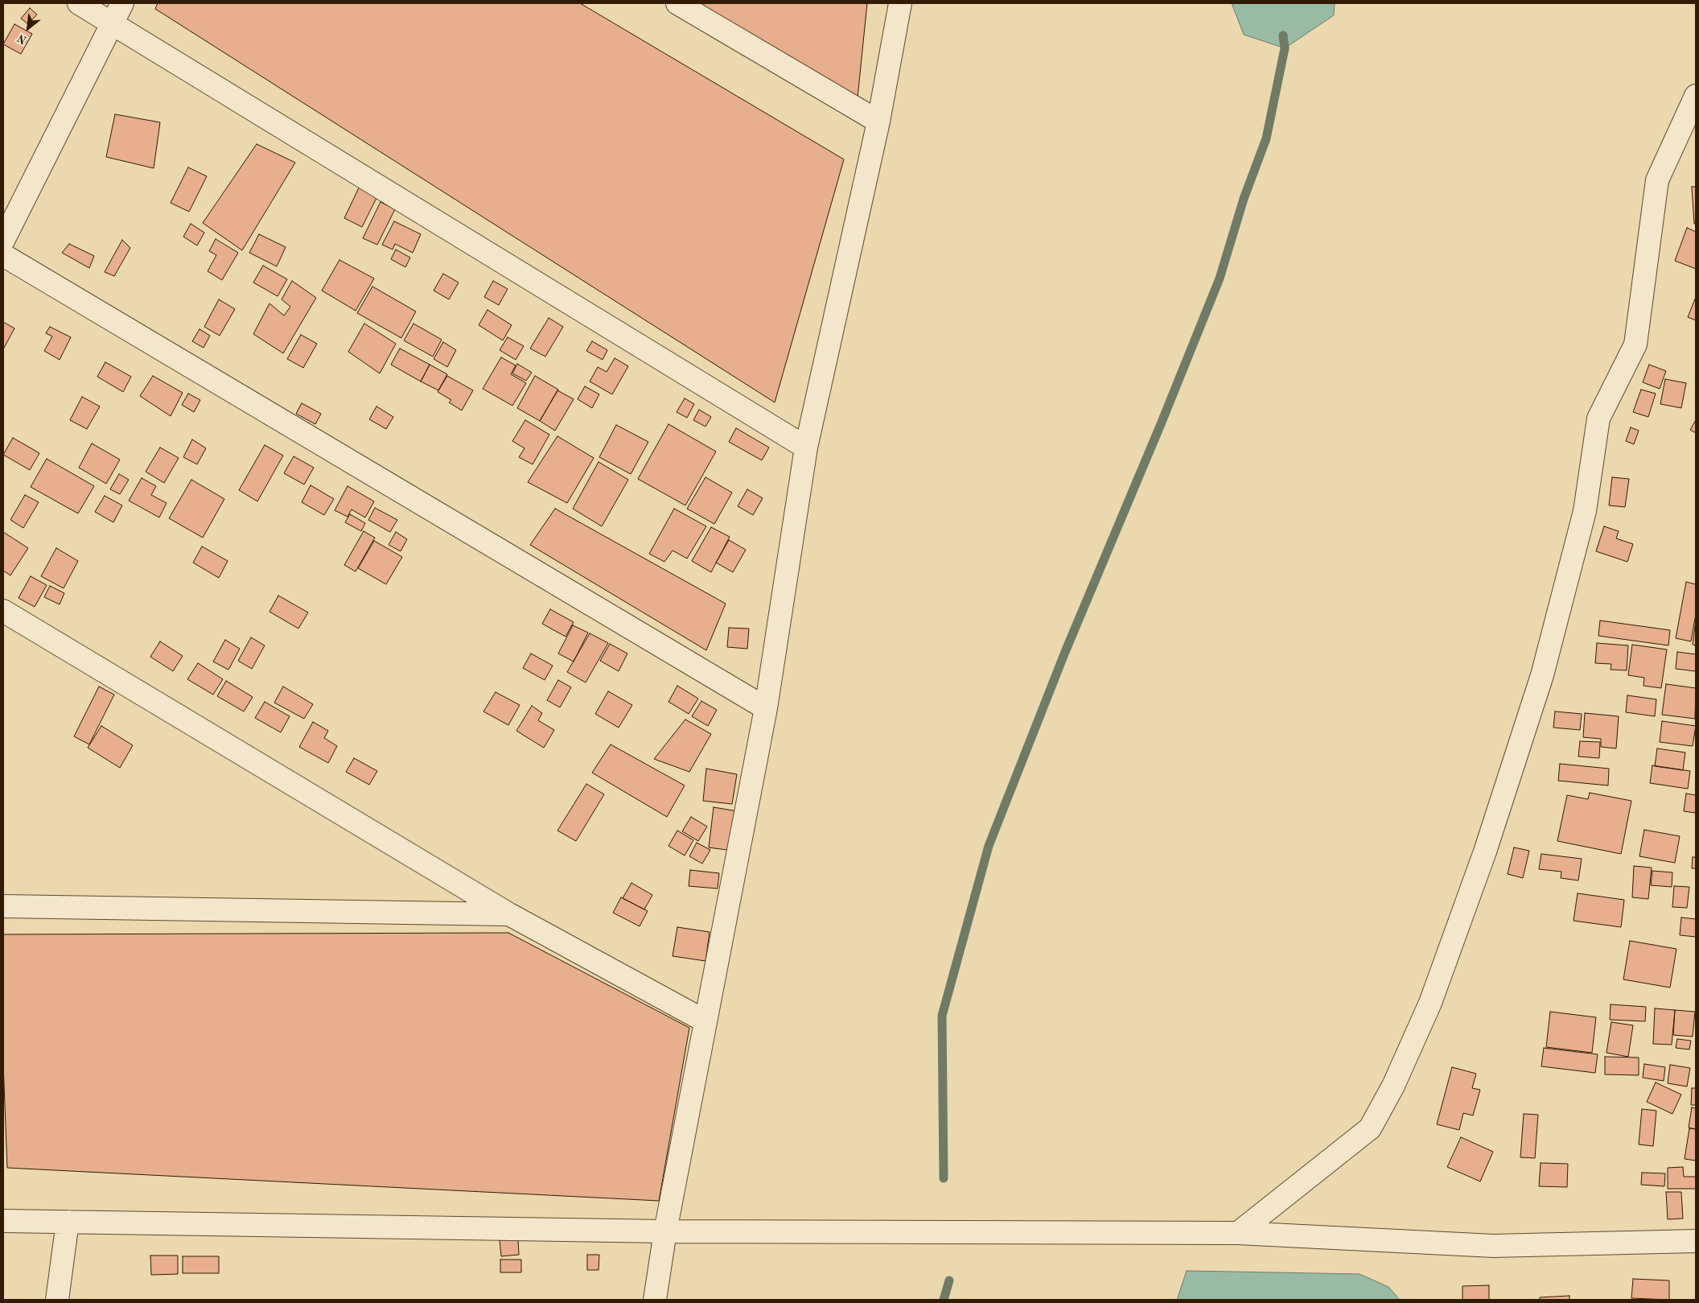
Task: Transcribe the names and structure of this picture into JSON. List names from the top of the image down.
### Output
{
  "north": "bottom left"
}
